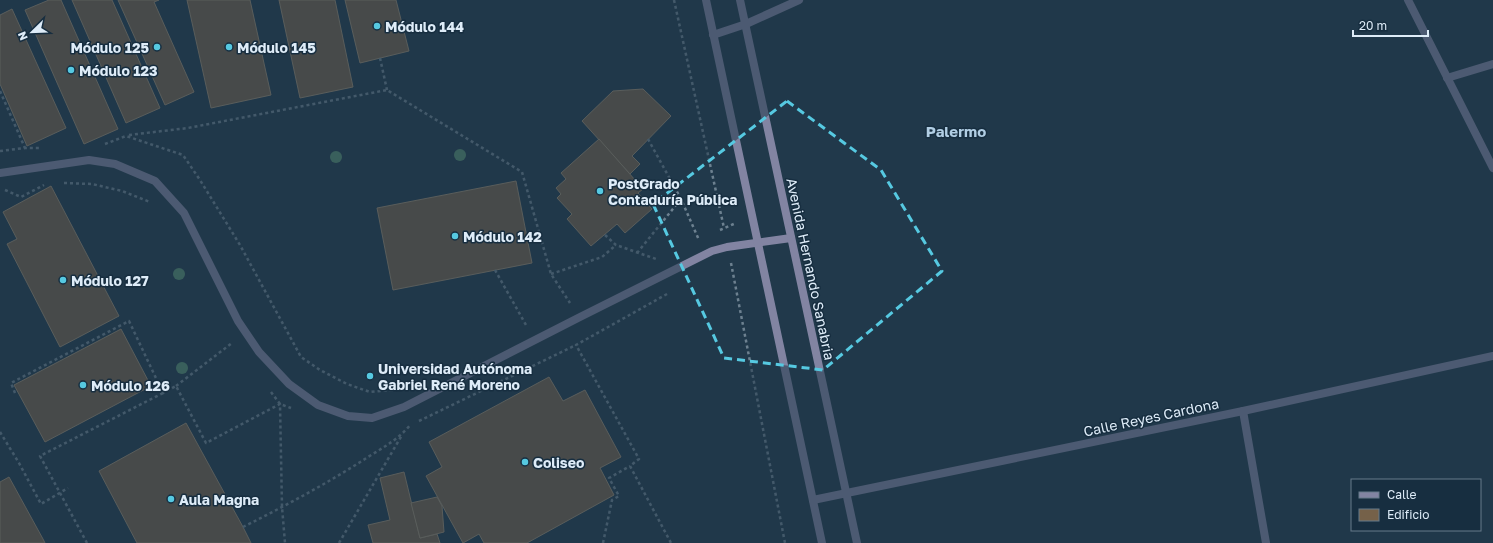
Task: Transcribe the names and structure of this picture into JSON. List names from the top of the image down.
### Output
{
  "streets": {
    "street": ["Avenida Hernando Sanabria", "Calle Reyes Cardona"]
  },
  "crossings": [
    ["Avenida Hernando Sanabria", "Calle Reyes Cardona"]
  ],
  "districts": ["Palermo"],
  "places": [
    "Módulo 144",
    "Módulo 125",
    "Módulo 145",
    "Módulo 123",
    "PostGrado Contaduría Pública",
    "Módulo 142",
    "Módulo 127",
    "Universidad Autónoma Gabriel René Moreno",
    "Módulo 126",
    "Coliseo",
    "Aula Magna"
  ],
  "legend": ["Calle", "Edificio"],
  "scale_bar": "20 m",
  "north": "bottom left"
}
